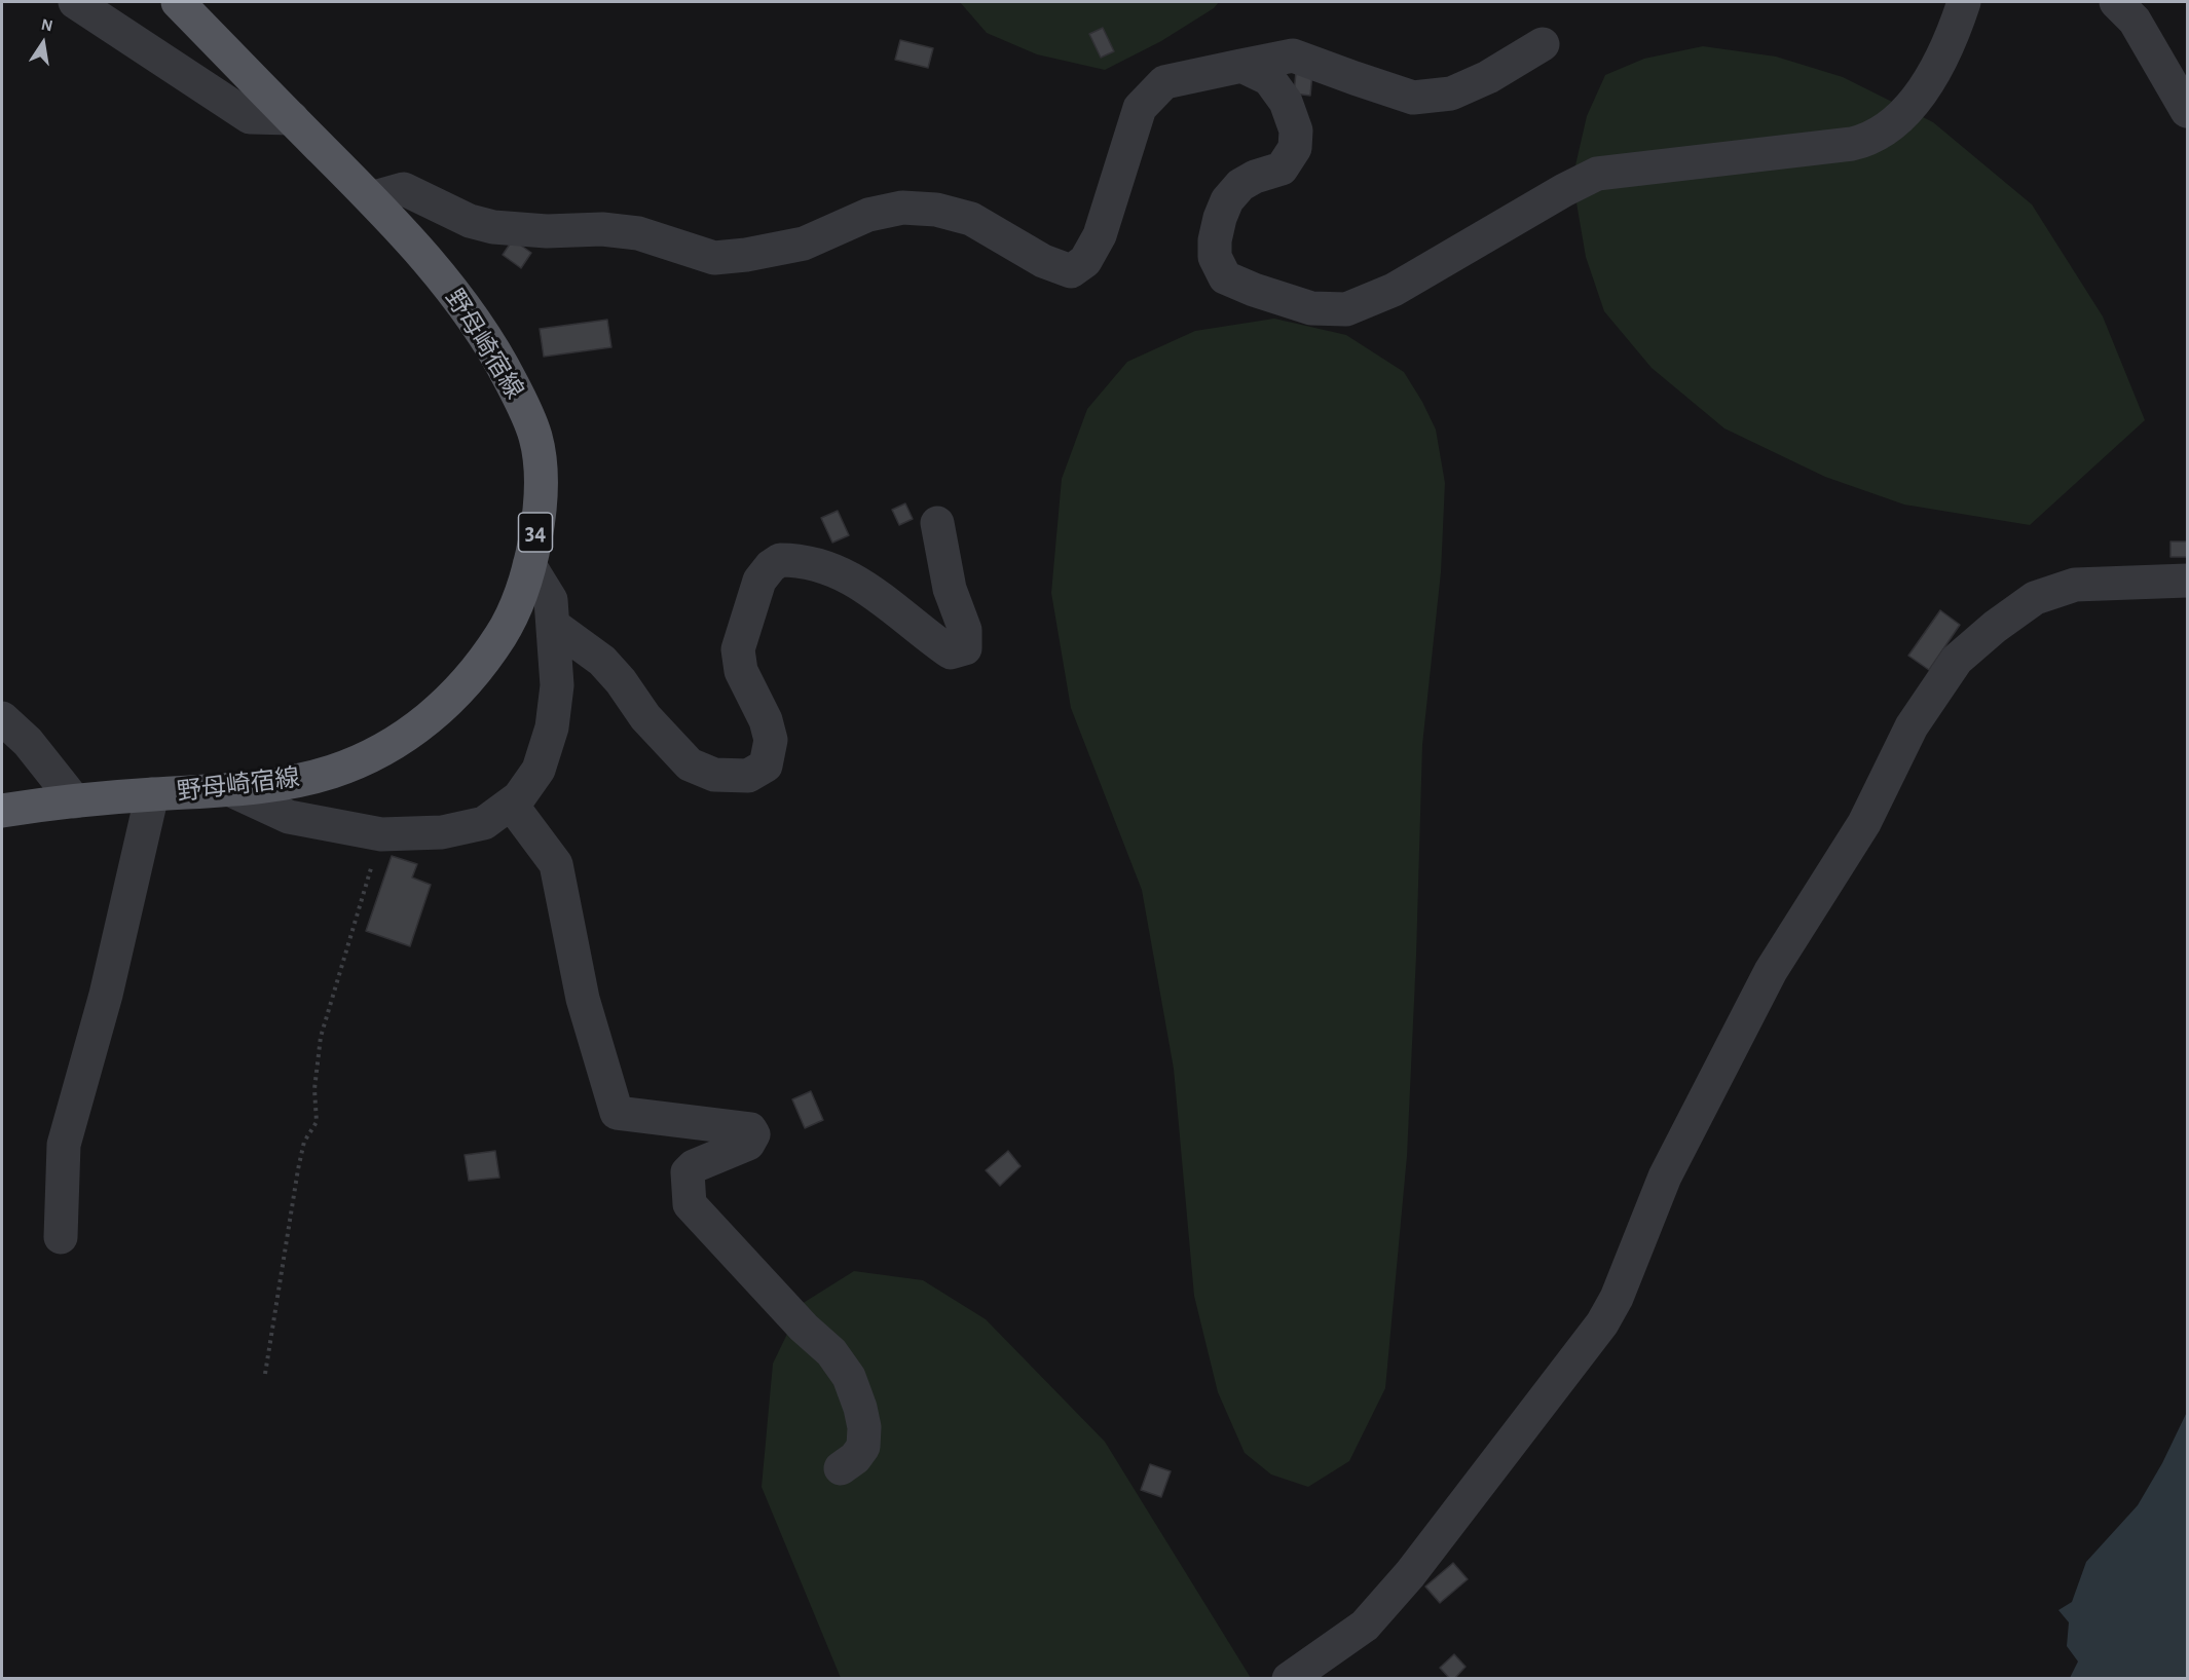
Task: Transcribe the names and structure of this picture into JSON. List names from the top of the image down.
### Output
{
  "streets": {
    "main road": ["野母崎宿線", "34"]
  },
  "north": "top"
}
